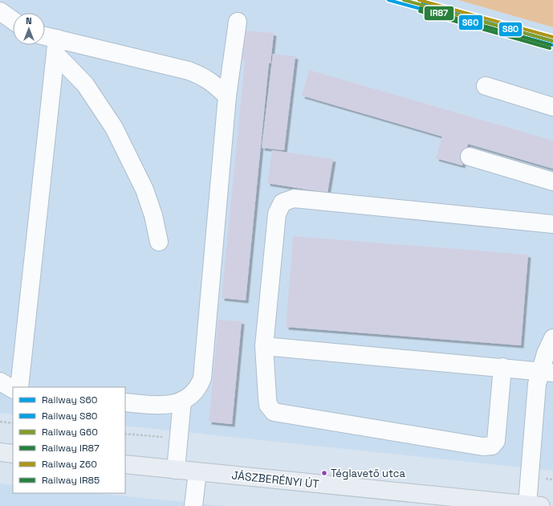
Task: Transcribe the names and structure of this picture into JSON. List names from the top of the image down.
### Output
{
  "streets": {
    "main road": ["JÁSZBERÉNYI ÚT"]
  },
  "places": ["Téglavető utca"],
  "lines": [
    "rail line S60",
    "rail line G60",
    "rail line Z60",
    "rail line S80",
    "rail line IR87",
    "rail line IR85"
  ],
  "legend": [
    "Railway S60",
    "Railway S80",
    "Railway G60",
    "Railway IR87",
    "Railway Z60",
    "Railway IR85"
  ],
  "north": "top"
}
